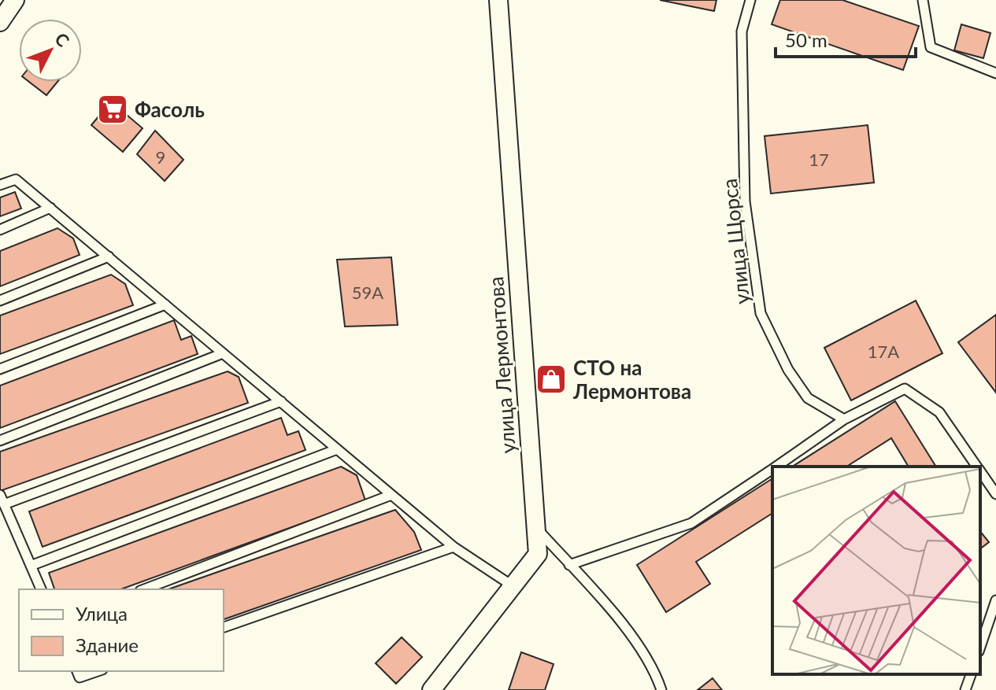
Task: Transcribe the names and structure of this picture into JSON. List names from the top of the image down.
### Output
{
  "streets": {
    "street": ["улица Лермонтова"],
    "lane": ["улица Щорса"]
  },
  "places": {
    "supermarket": ["Фасоль"],
    "shop": ["СТО на Лермонтова"]
  },
  "house_numbers": [
    "9",
    "17",
    "59А",
    "17А"
  ],
  "legend": ["Улица", "Здание"],
  "scale_bar": "50 m",
  "north": "top right"
}
